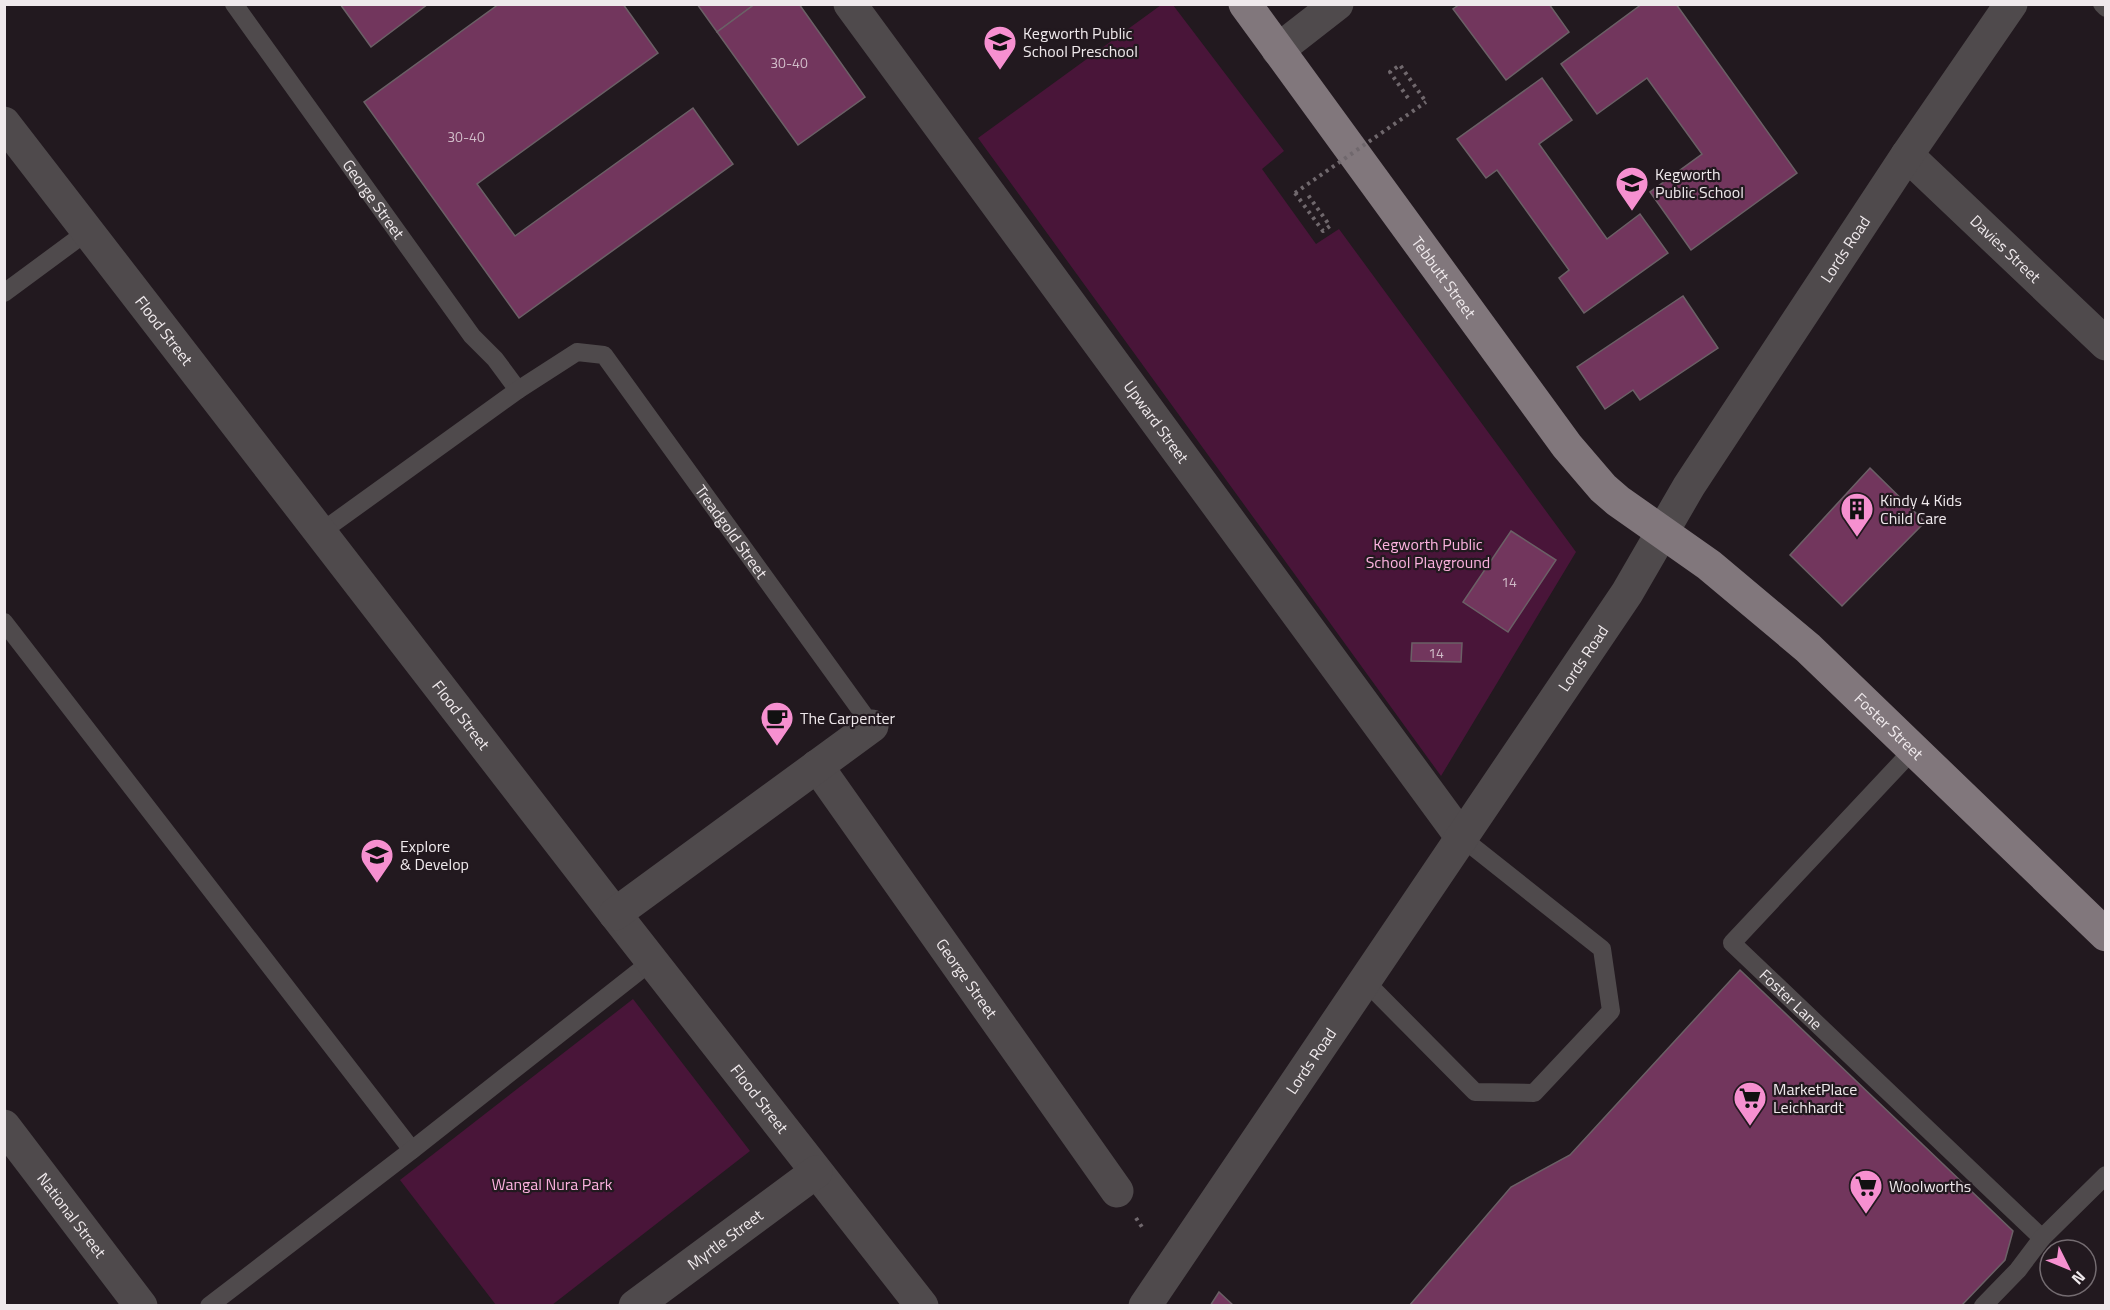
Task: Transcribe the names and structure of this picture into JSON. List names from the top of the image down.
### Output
{
  "streets": {
    "main road": ["Tebbutt Street", "Foster Street"],
    "street": [
      "George Street",
      "Lords Road",
      "Davies Street",
      "Flood Street",
      "Upward Street",
      "Treadgold Street",
      "National Street",
      "Myrtle Street"
    ],
    "lane": ["Foster Lane"]
  },
  "crossings": [
    ["George Street", "Treadgold Street"],
    ["Lords Road", "Davies Street"],
    ["Lords Road", "Tebbutt Street"],
    ["Lords Road", "Upward Street"],
    ["Lords Road", "Foster Street"],
    ["Tebbutt Street", "Foster Street"],
    ["Flood Street", "Treadgold Street"],
    ["Flood Street", "Myrtle Street"],
    ["Foster Street", "Foster Lane"]
  ],
  "parks": ["Kegworth Public School Playground", "Wangal Nura Park"],
  "places": {
    "school or university": ["Kegworth Public School Preschool", "Kegworth Public School", "Explore & Develop"],
    "building": ["Kindy 4 Kids Child Care"],
    "cafe": ["The Carpenter"],
    "supermarket": ["MarketPlace Leichhardt", "Woolworths"]
  },
  "house_numbers": [
    "30-40",
    "30-40",
    "14",
    "14"
  ],
  "north": "bottom right"
}
